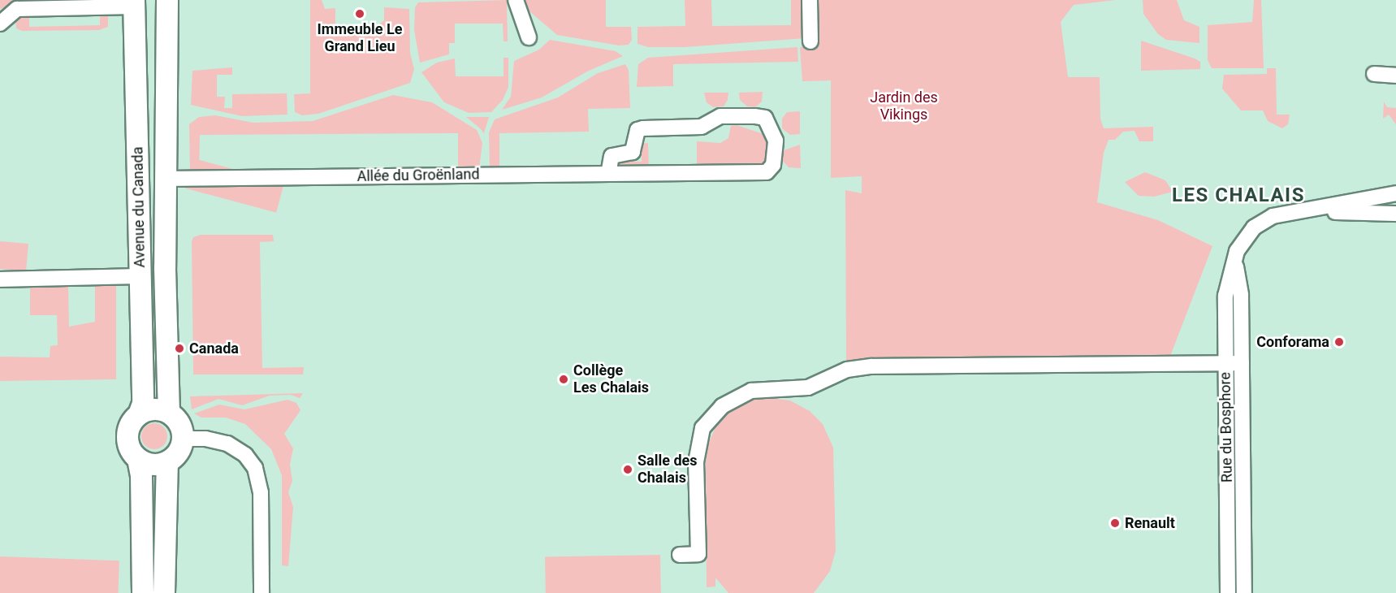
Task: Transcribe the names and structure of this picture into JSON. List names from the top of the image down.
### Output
{
  "streets": {
    "street": ["Allée du Groënland", "Avenue du Canada", "Rue du Bosphore"]
  },
  "crossings": [
    ["Allée du Groënland", "Avenue du Canada"]
  ],
  "districts": ["LES CHALAIS"],
  "parks": ["Jardin des Vikings"],
  "places": [
    "Immeuble Le Grand Lieu",
    "Conforama",
    "Canada",
    "Collège Les Chalais",
    "Salle des Chalais",
    "Renault"
  ]
}
